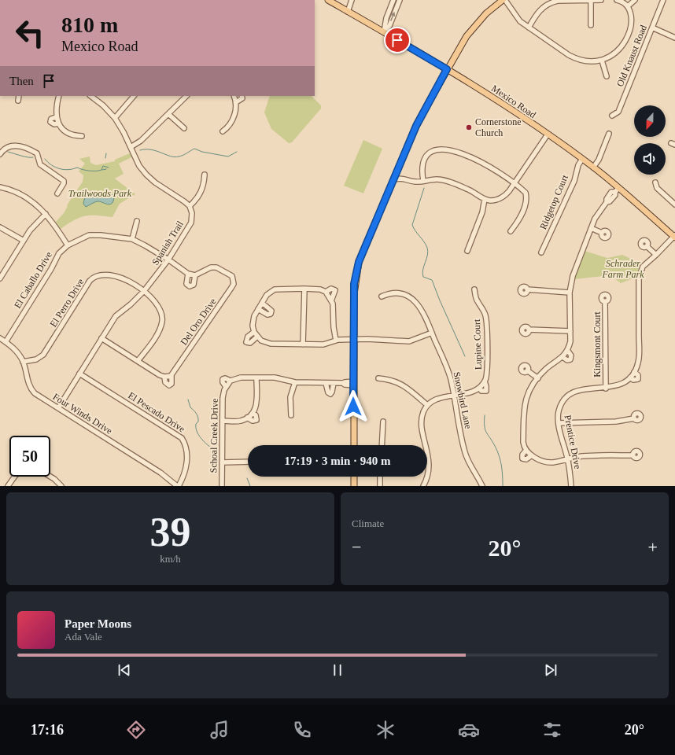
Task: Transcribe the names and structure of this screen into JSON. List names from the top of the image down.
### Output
{
  "streets": {
    "main road": ["Mexico Road"],
    "street": [
      "Old Knaust Road",
      "Ridgetop Court",
      "Spanish Trail",
      "El Caballo Drive",
      "El Perro Drive",
      "Del Oro Drive",
      "Lupine Court",
      "Kingsmont Court",
      "Snowbird Lane",
      "El Pescado Drive",
      "Four Winds Drive",
      "Schoal Creek Drive",
      "Prentice Drive"
    ]
  },
  "crossings": [
    ["Mexico Road", "Ridgetop Court"],
    ["Mexico Road", "Prentice Drive"],
    ["Spanish Trail", "El Caballo Drive"],
    ["Spanish Trail", "El Perro Drive"],
    ["Spanish Trail", "Del Oro Drive"],
    ["Spanish Trail", "El Pescado Drive"],
    ["Spanish Trail", "Four Winds Drive"],
    ["El Caballo Drive", "Del Oro Drive"],
    ["El Caballo Drive", "Four Winds Drive"],
    ["El Perro Drive", "Del Oro Drive"],
    ["El Perro Drive", "Four Winds Drive"],
    ["Lupine Court", "Snowbird Lane"],
    ["Kingsmont Court", "Prentice Drive"],
    ["El Pescado Drive", "Four Winds Drive"]
  ],
  "parks": ["Trailwoods Park", "Schrader Farm Park"],
  "places": ["Cornerstone Church"],
  "north": "bottom",
  "page": {
    "turn": ["810 m", "Mexico Road"],
    "then": "Then",
    "limit": "50",
    "trip": "17:19 · 3 min · 940 m",
    "tile": [
      ["39", "km/h"],
      "Climate"
    ],
    "heat": ["−", "20°", "+"],
    "song": ["Paper Moons", "Ada Vale"],
    "tabs": ["17:16", "20°"]
  }
}
